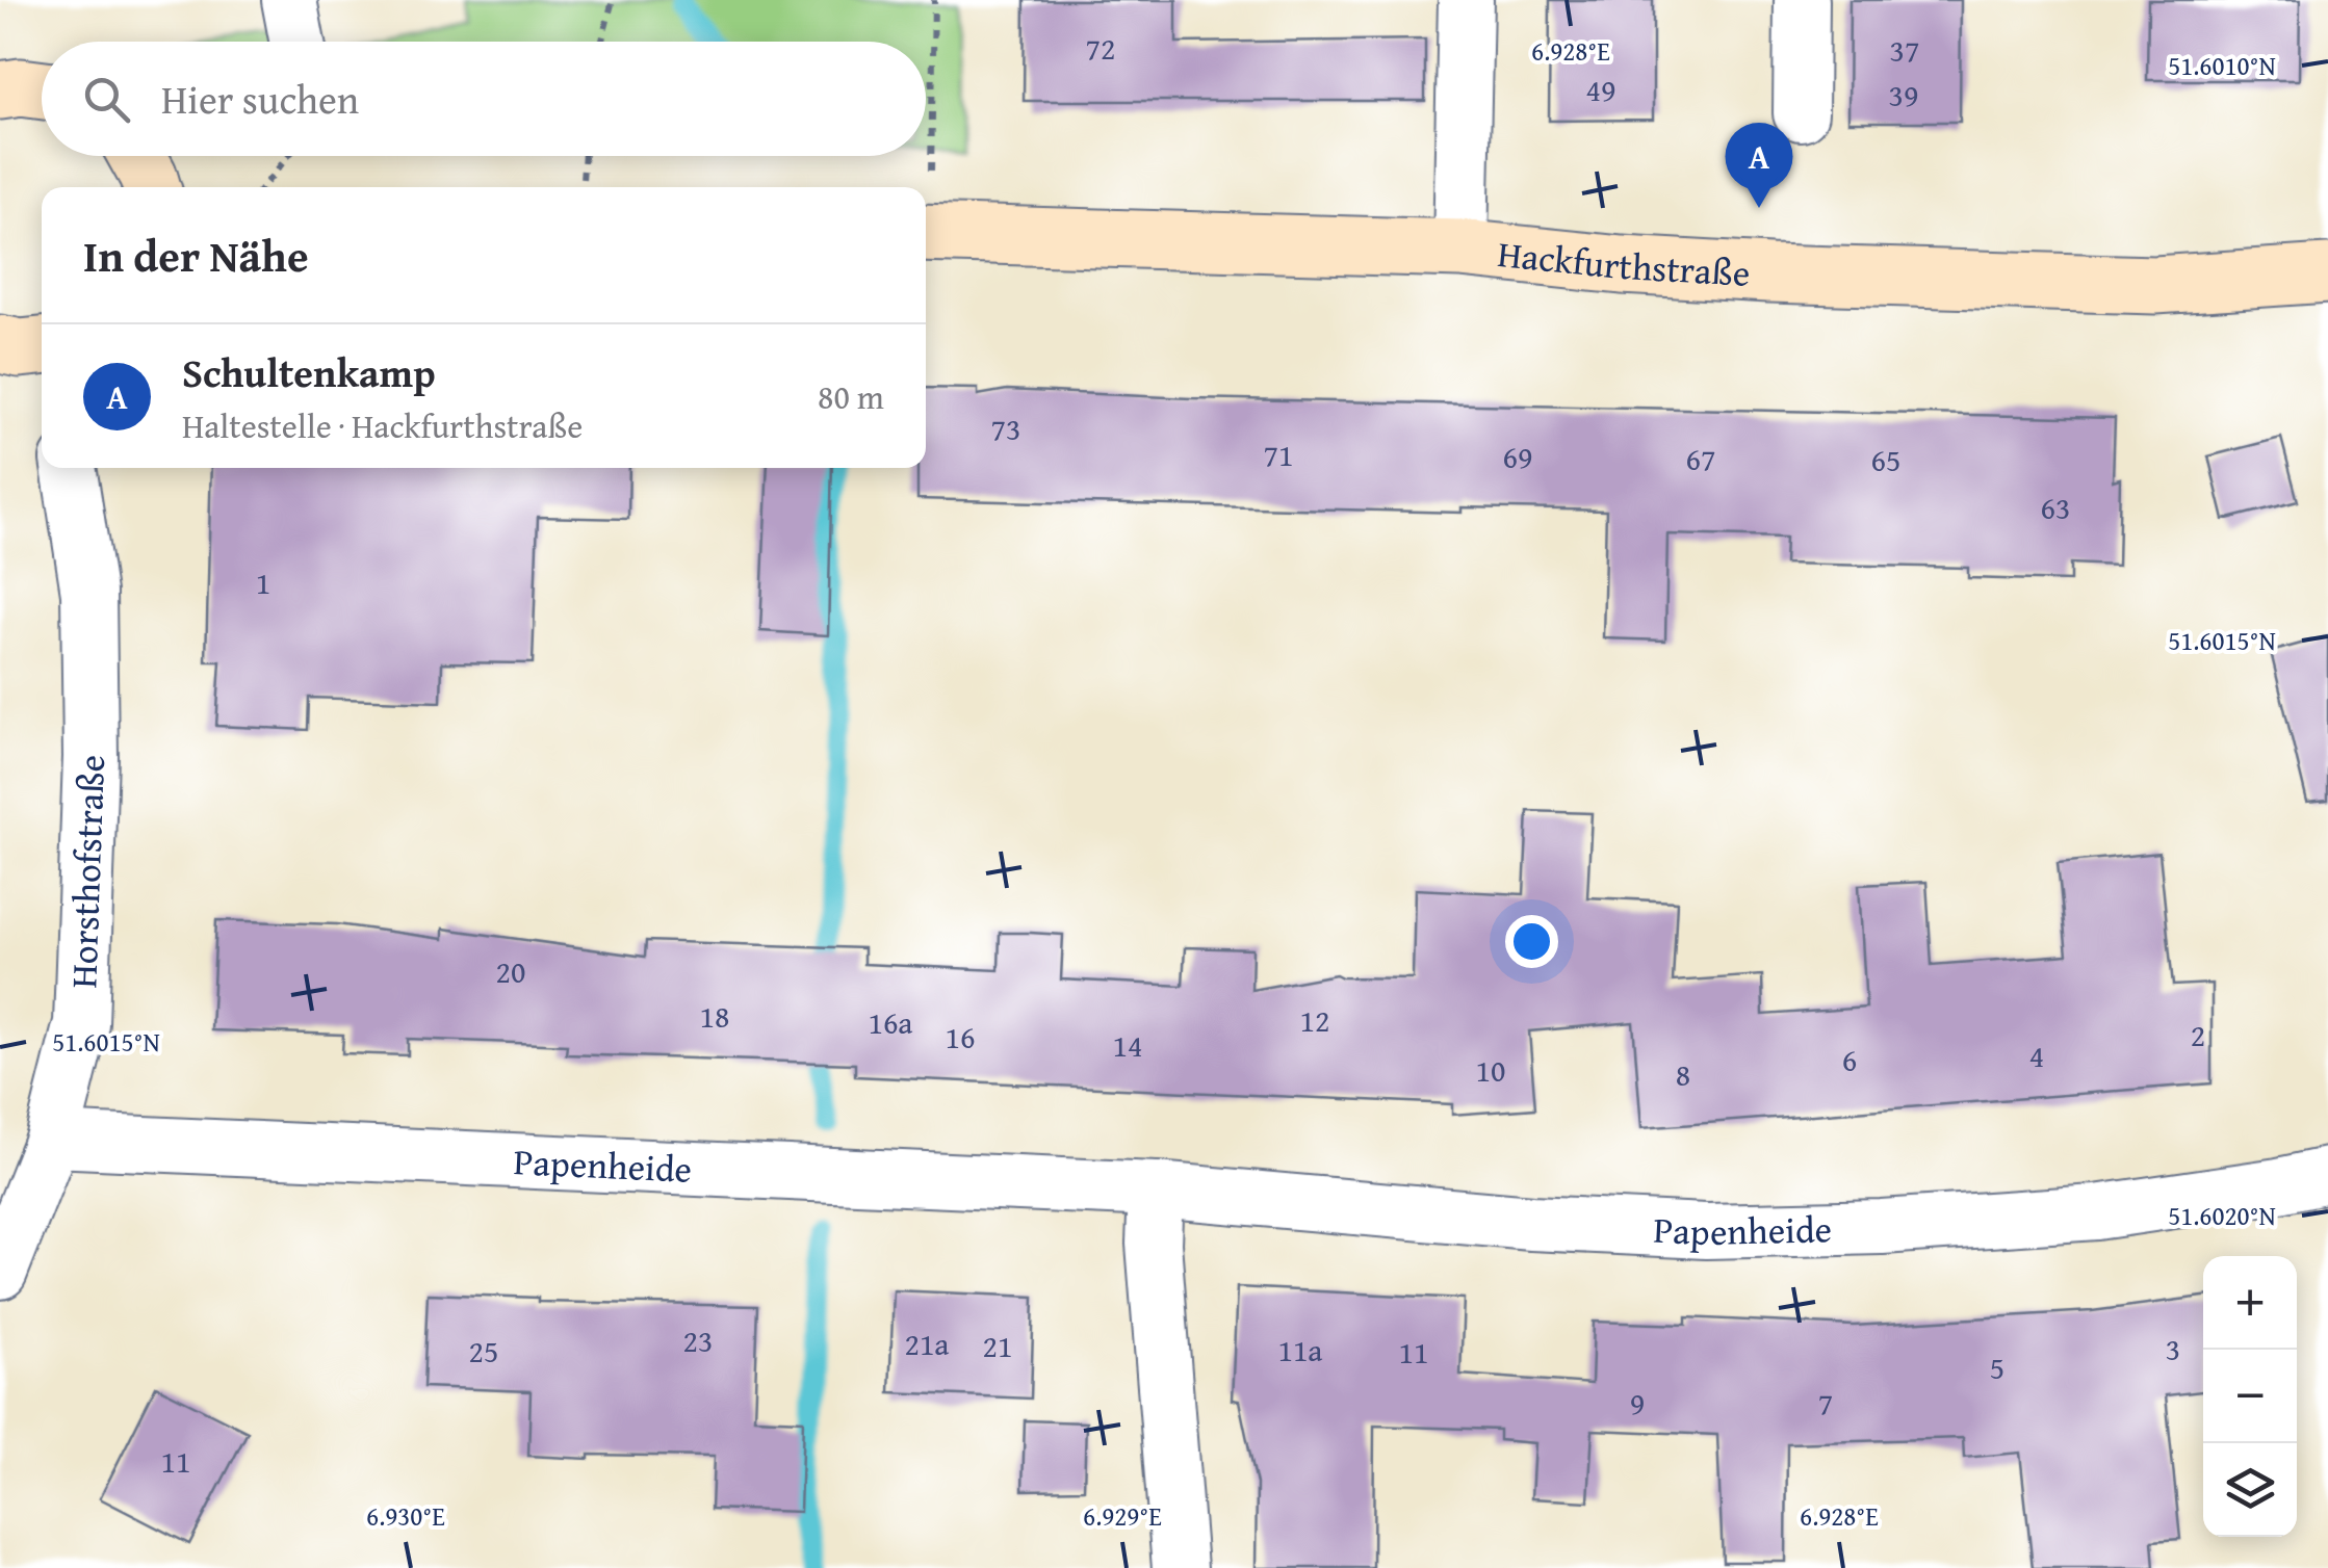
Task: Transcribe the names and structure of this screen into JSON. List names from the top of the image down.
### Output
{
  "streets": {
    "street": ["Hackfurthstraße", "Horsthofstraße", "Papenheide"]
  },
  "crossings": [
    ["Horsthofstraße", "Papenheide"]
  ],
  "house_numbers": [
    "72",
    "37",
    "49",
    "39",
    "73",
    "71",
    "69",
    "67",
    "65",
    "63",
    "1",
    "20",
    "18",
    "12",
    "16a",
    "2",
    "16",
    "14",
    "4",
    "6",
    "10",
    "8",
    "23",
    "21a",
    "21",
    "3",
    "11a",
    "25",
    "11",
    "5",
    "9",
    "7",
    "11"
  ],
  "page": {
    "search": "Hier suchen",
    "pins": "A",
    "heading": "In der Nähe",
    "list": [
      {
        "mark": "A",
        "name": "Schultenkamp",
        "note": "Haltestelle · Hackfurthstraße",
        "value": "80 m"
      }
    ],
    "map_buttons": ["+", "−"]
  },
  "coordinates": [
    "6.928°E",
    "51.6010°N",
    "51.6015°N",
    "51.6020°N",
    "6.930°E",
    "6.929°E"
  ]
}
